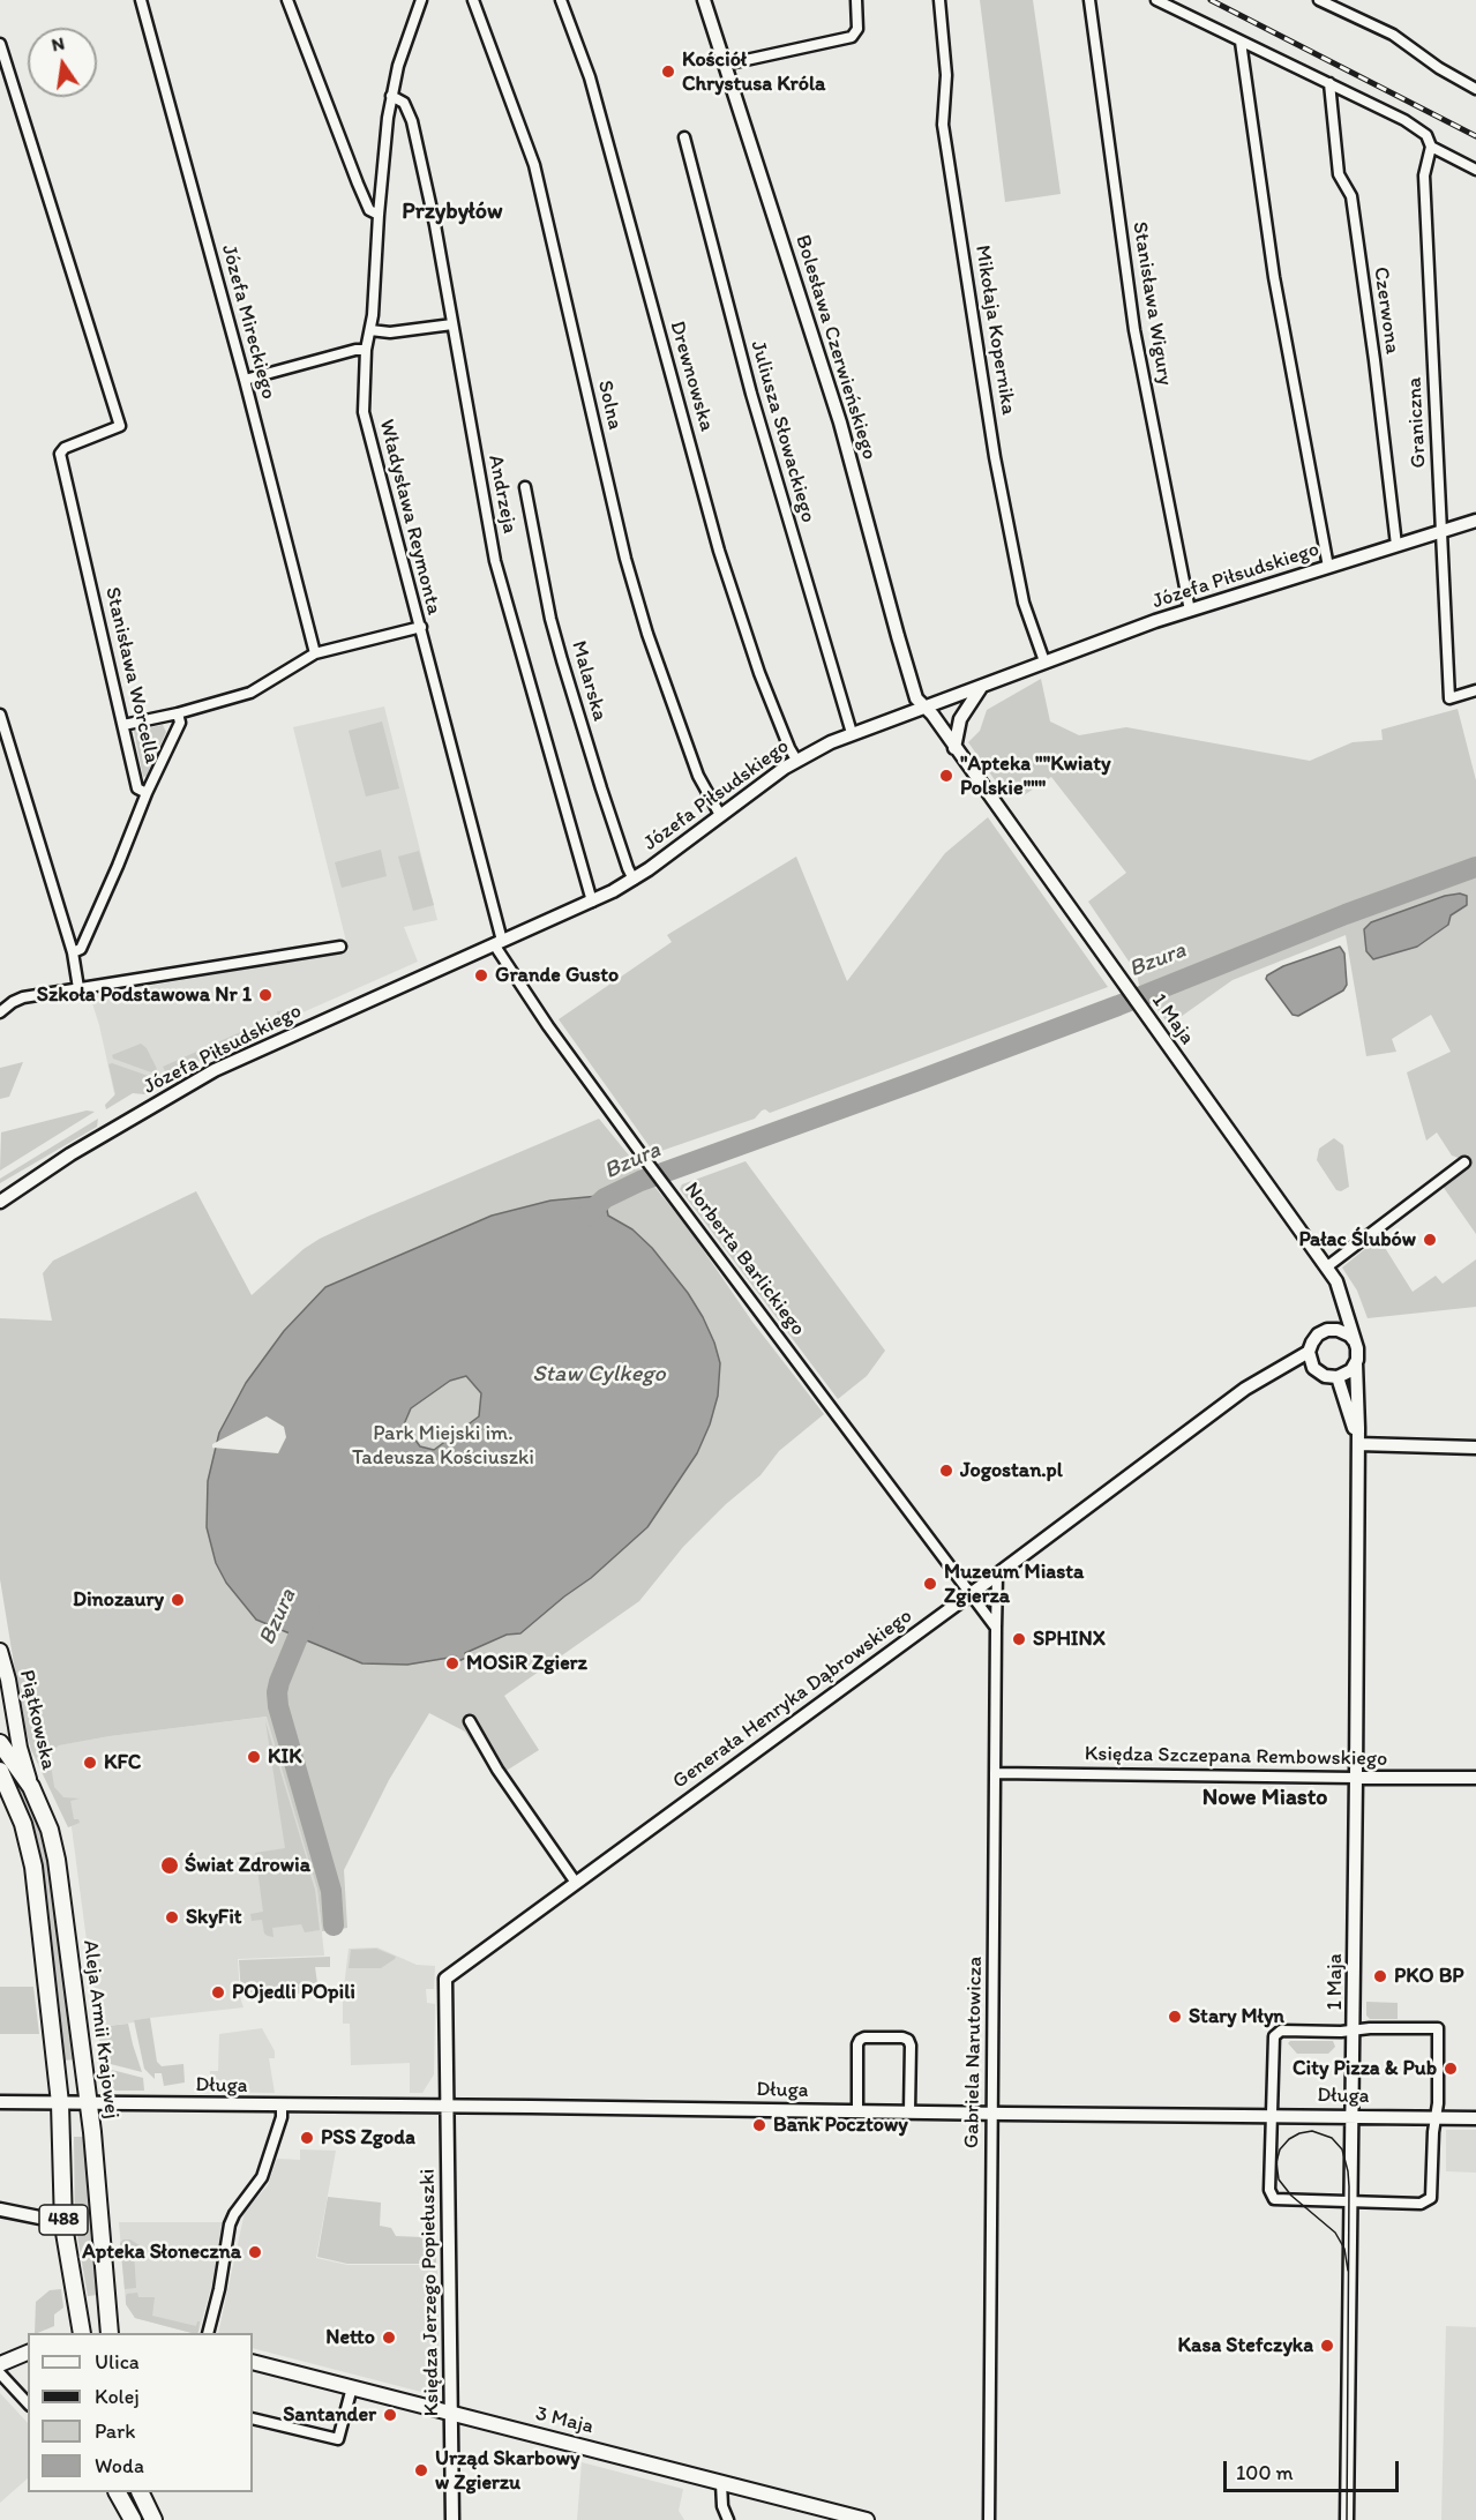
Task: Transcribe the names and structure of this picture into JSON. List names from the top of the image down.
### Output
{
  "streets": {
    "main road": [
      "Piątkowska",
      "Aleja Armii Krajowej",
      "488",
      "3 Maja"
    ],
    "street": [
      "Stanisława Wigury",
      "Czerwona",
      "Józefa Mireckiego",
      "Mikołaja Kopernika",
      "Bolesława Czerwieńskiego",
      "Drewnowska",
      "Solna",
      "Graniczna",
      "Juliusza Słowackiego",
      "Andrzeja",
      "Władysława Reymonta",
      "Józefa Piłsudskiego",
      "Stanisława Worcella",
      "Malarska",
      "1 Maja",
      "Norberta Barlickiego",
      "Generała Henryka Dąbrowskiego",
      "Księdza Szczepana Rembowskiego",
      "Gabriela Narutowicza",
      "Długa",
      "Księdza Jerzego Popiełuszki"
    ]
  },
  "crossings": [
    ["Stanisława Wigury", "Józefa Piłsudskiego"],
    ["Czerwona", "Józefa Piłsudskiego"],
    ["Józefa Mireckiego", "Władysława Reymonta"],
    ["Mikołaja Kopernika", "Józefa Piłsudskiego"],
    ["Bolesława Czerwieńskiego", "Józefa Piłsudskiego"],
    ["Bolesława Czerwieńskiego", "1 Maja"],
    ["Drewnowska", "Józefa Piłsudskiego"],
    ["Solna", "Józefa Piłsudskiego"],
    ["Graniczna", "Józefa Piłsudskiego"],
    ["Juliusza Słowackiego", "Józefa Piłsudskiego"],
    ["Andrzeja", "Władysława Reymonta"],
    ["Andrzeja", "Józefa Piłsudskiego"],
    ["Władysława Reymonta", "Stanisława Worcella"],
    ["Władysława Reymonta", "Norberta Barlickiego"],
    ["Józefa Piłsudskiego", "Malarska"],
    ["Józefa Piłsudskiego", "1 Maja"],
    ["Józefa Piłsudskiego", "Norberta Barlickiego"],
    ["1 Maja", "Generała Henryka Dąbrowskiego"],
    ["1 Maja", "Księdza Szczepana Rembowskiego"],
    ["1 Maja", "Długa"],
    ["Norberta Barlickiego", "Generała Henryka Dąbrowskiego"],
    ["Generała Henryka Dąbrowskiego", "Gabriela Narutowicza"],
    ["Generała Henryka Dąbrowskiego", "Długa"],
    ["Generała Henryka Dąbrowskiego", "Księdza Jerzego Popiełuszki"],
    ["Piątkowska", "Aleja Armii Krajowej"],
    ["Księdza Szczepana Rembowskiego", "Gabriela Narutowicza"],
    ["Aleja Armii Krajowej", "Długa"],
    ["Gabriela Narutowicza", "Długa"],
    ["Długa", "488"],
    ["Długa", "Księdza Jerzego Popiełuszki"],
    ["Księdza Jerzego Popiełuszki", "3 Maja"]
  ],
  "districts": ["Przybyłów", "Nowe Miasto"],
  "water": ["Bzura", "Staw Cylkego"],
  "parks": ["Park Miejski im. Tadeusza Kościuszki"],
  "places": [
    "Kościół Chrystusa Króla",
    "\"Apteka \"\"Kwiaty Polskie\"\"\"",
    "Grande Gusto",
    "Szkoła Podstawowa Nr 1",
    "Pałac Ślubów",
    "Jogostan.pl",
    "Muzeum Miasta Zgierza",
    "Dinozaury",
    "SPHINX",
    "MOSiR Zgierz",
    "KIK",
    "KFC",
    "Świat Zdrowia",
    "SkyFit",
    "PKO BP",
    "POjedli POpili",
    "Stary Młyn",
    "City Pizza & Pub",
    "Bank Pocztowy",
    "PSS Zgoda",
    "Apteka Słoneczna",
    "Netto",
    "Kasa Stefczyka",
    "Santander",
    "Urząd Skarbowy w Zgierzu"
  ],
  "legend": [
    "Ulica",
    "Kolej",
    "Park",
    "Woda"
  ],
  "scale_bar": "100 m",
  "north": "top"
}
